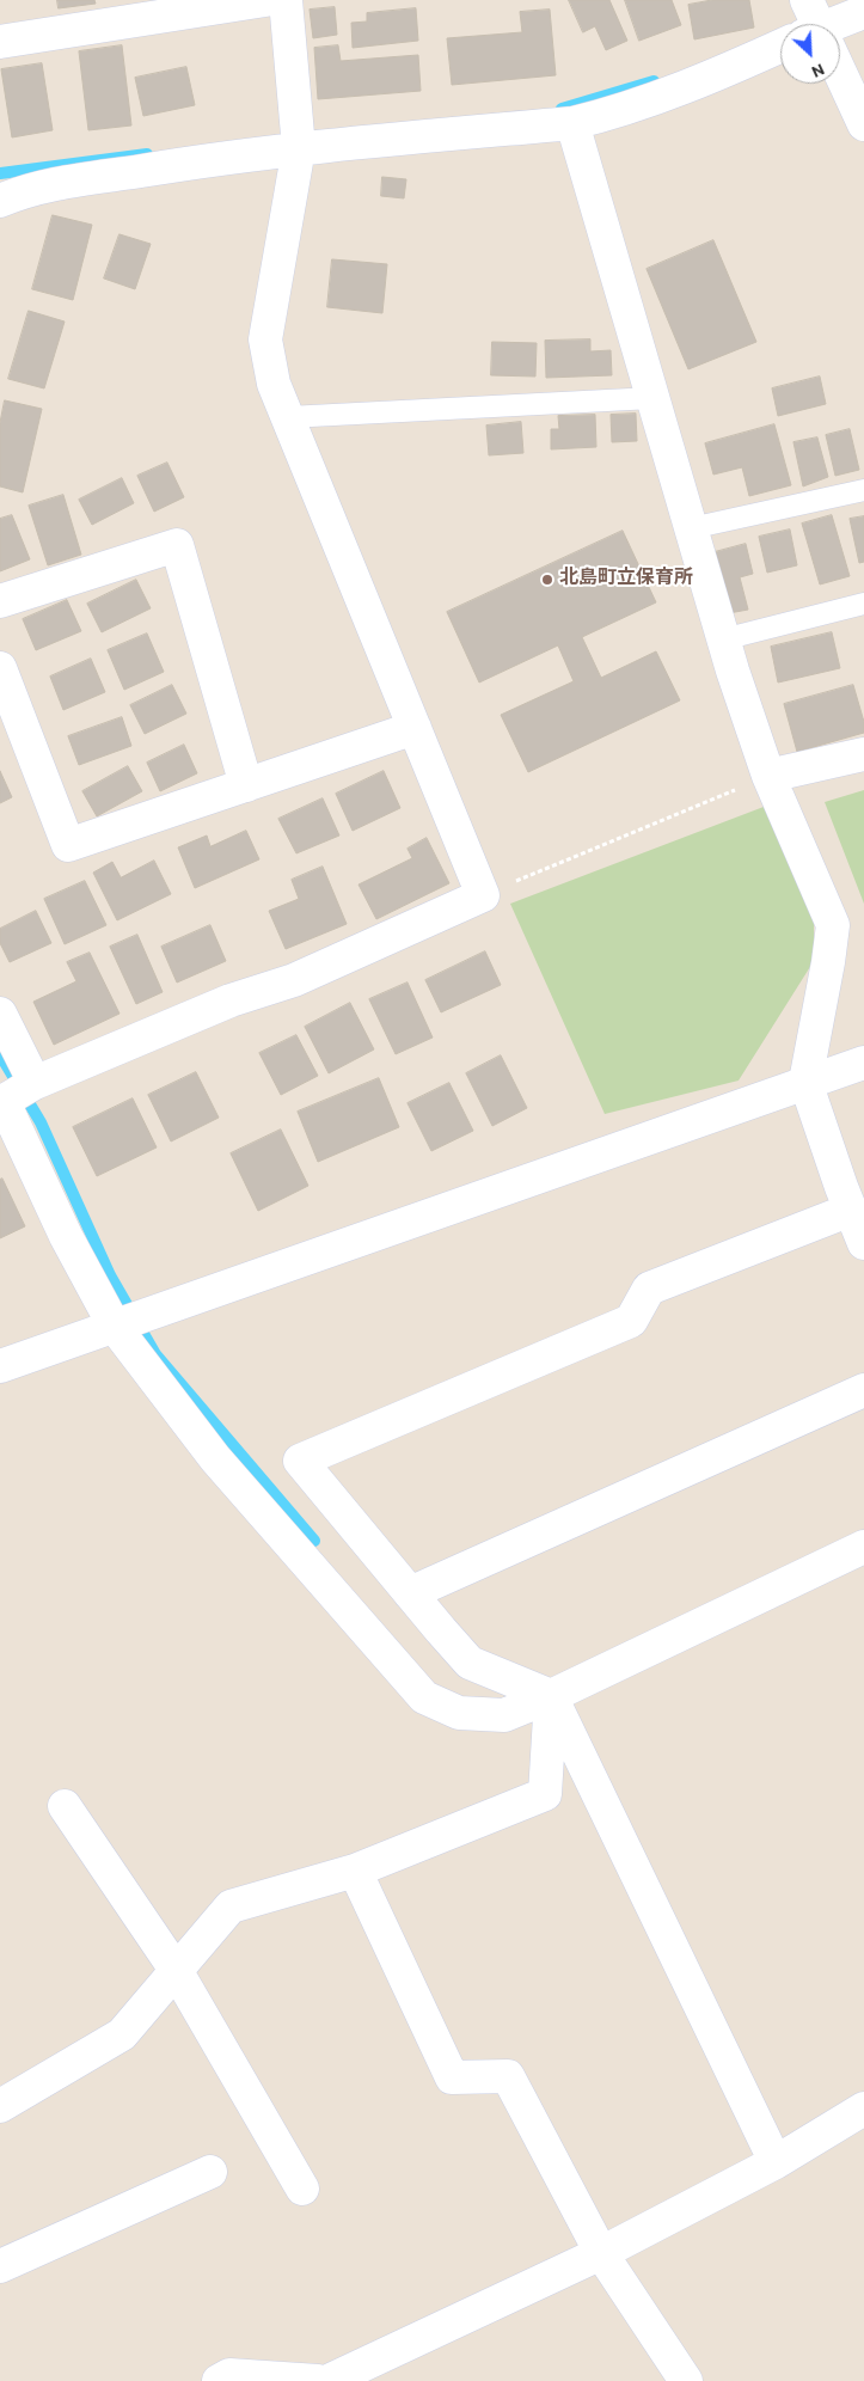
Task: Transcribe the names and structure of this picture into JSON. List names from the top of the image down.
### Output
{
  "places": ["北島町立保育所"],
  "north": "bottom right"
}
